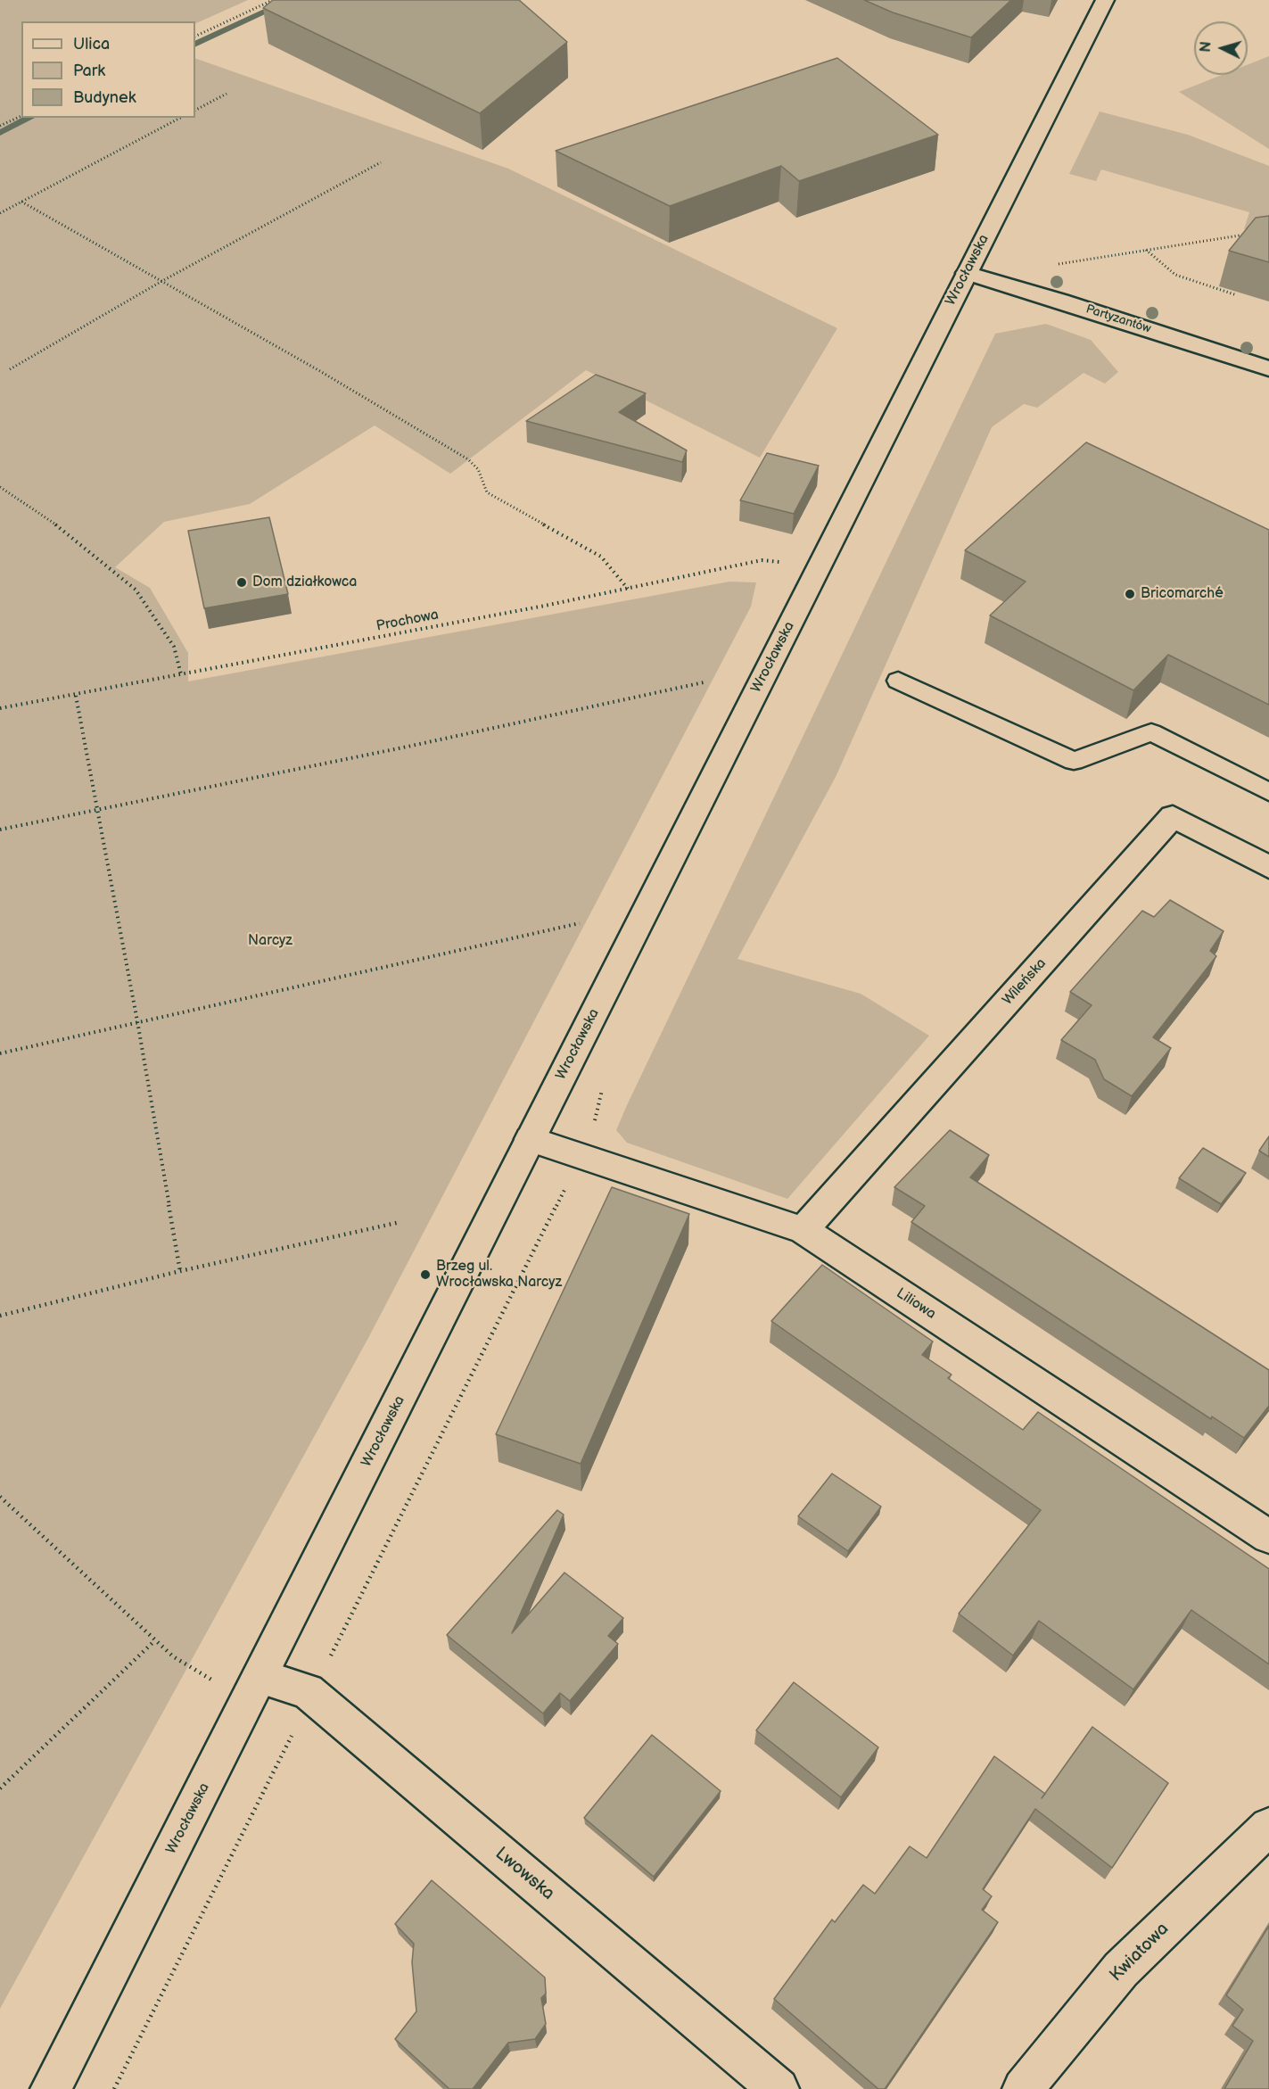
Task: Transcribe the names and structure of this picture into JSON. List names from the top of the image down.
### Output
{
  "streets": {
    "street": [
      "Wrocławska",
      "Partyzantów",
      "Wileńska",
      "Liliowa",
      "Lwowska",
      "Kwiatowa"
    ],
    "path": ["Prochowa"]
  },
  "crossings": [
    ["Wrocławska", "Partyzantów"],
    ["Wrocławska", "Prochowa"],
    ["Wrocławska", "Liliowa"],
    ["Wrocławska", "Lwowska"],
    ["Wileńska", "Liliowa"]
  ],
  "parks": ["Narcyz"],
  "places": ["Dom działkowca", "Bricomarché", "Brzeg ul. Wrocławska Narcyz"],
  "legend": ["Ulica", "Park", "Budynek"],
  "north": "left"
}
